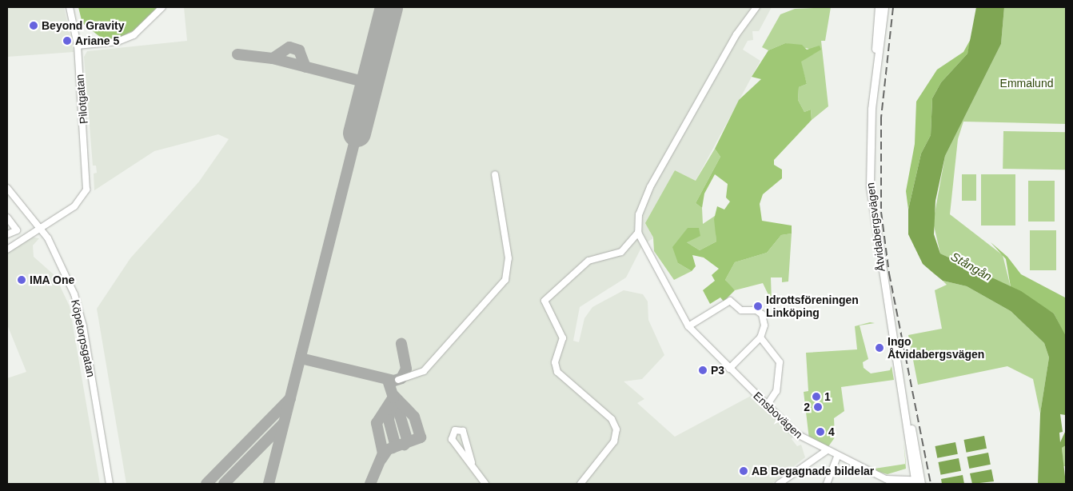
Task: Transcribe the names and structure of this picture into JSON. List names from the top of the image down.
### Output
{
  "streets": {
    "main road": ["Åtvidabergsvägen"],
    "street": ["Pilotgatan", "Köpetorpsgatan", "Ensbovägen"]
  },
  "crossings": [
    ["Pilotgatan", "Köpetorpsgatan"],
    ["Åtvidabergsvägen", "Ensbovägen"]
  ],
  "water": ["Stångån"],
  "parks": ["Emmalund"],
  "places": [
    "Beyond Gravity",
    "Ariane 5",
    "IMA One",
    "Idrottsföreningen Linköping",
    "Ingo Åtvidabergsvägen",
    "P3",
    "1",
    "2",
    "4",
    "AB Begagnade bildelar"
  ]
}
